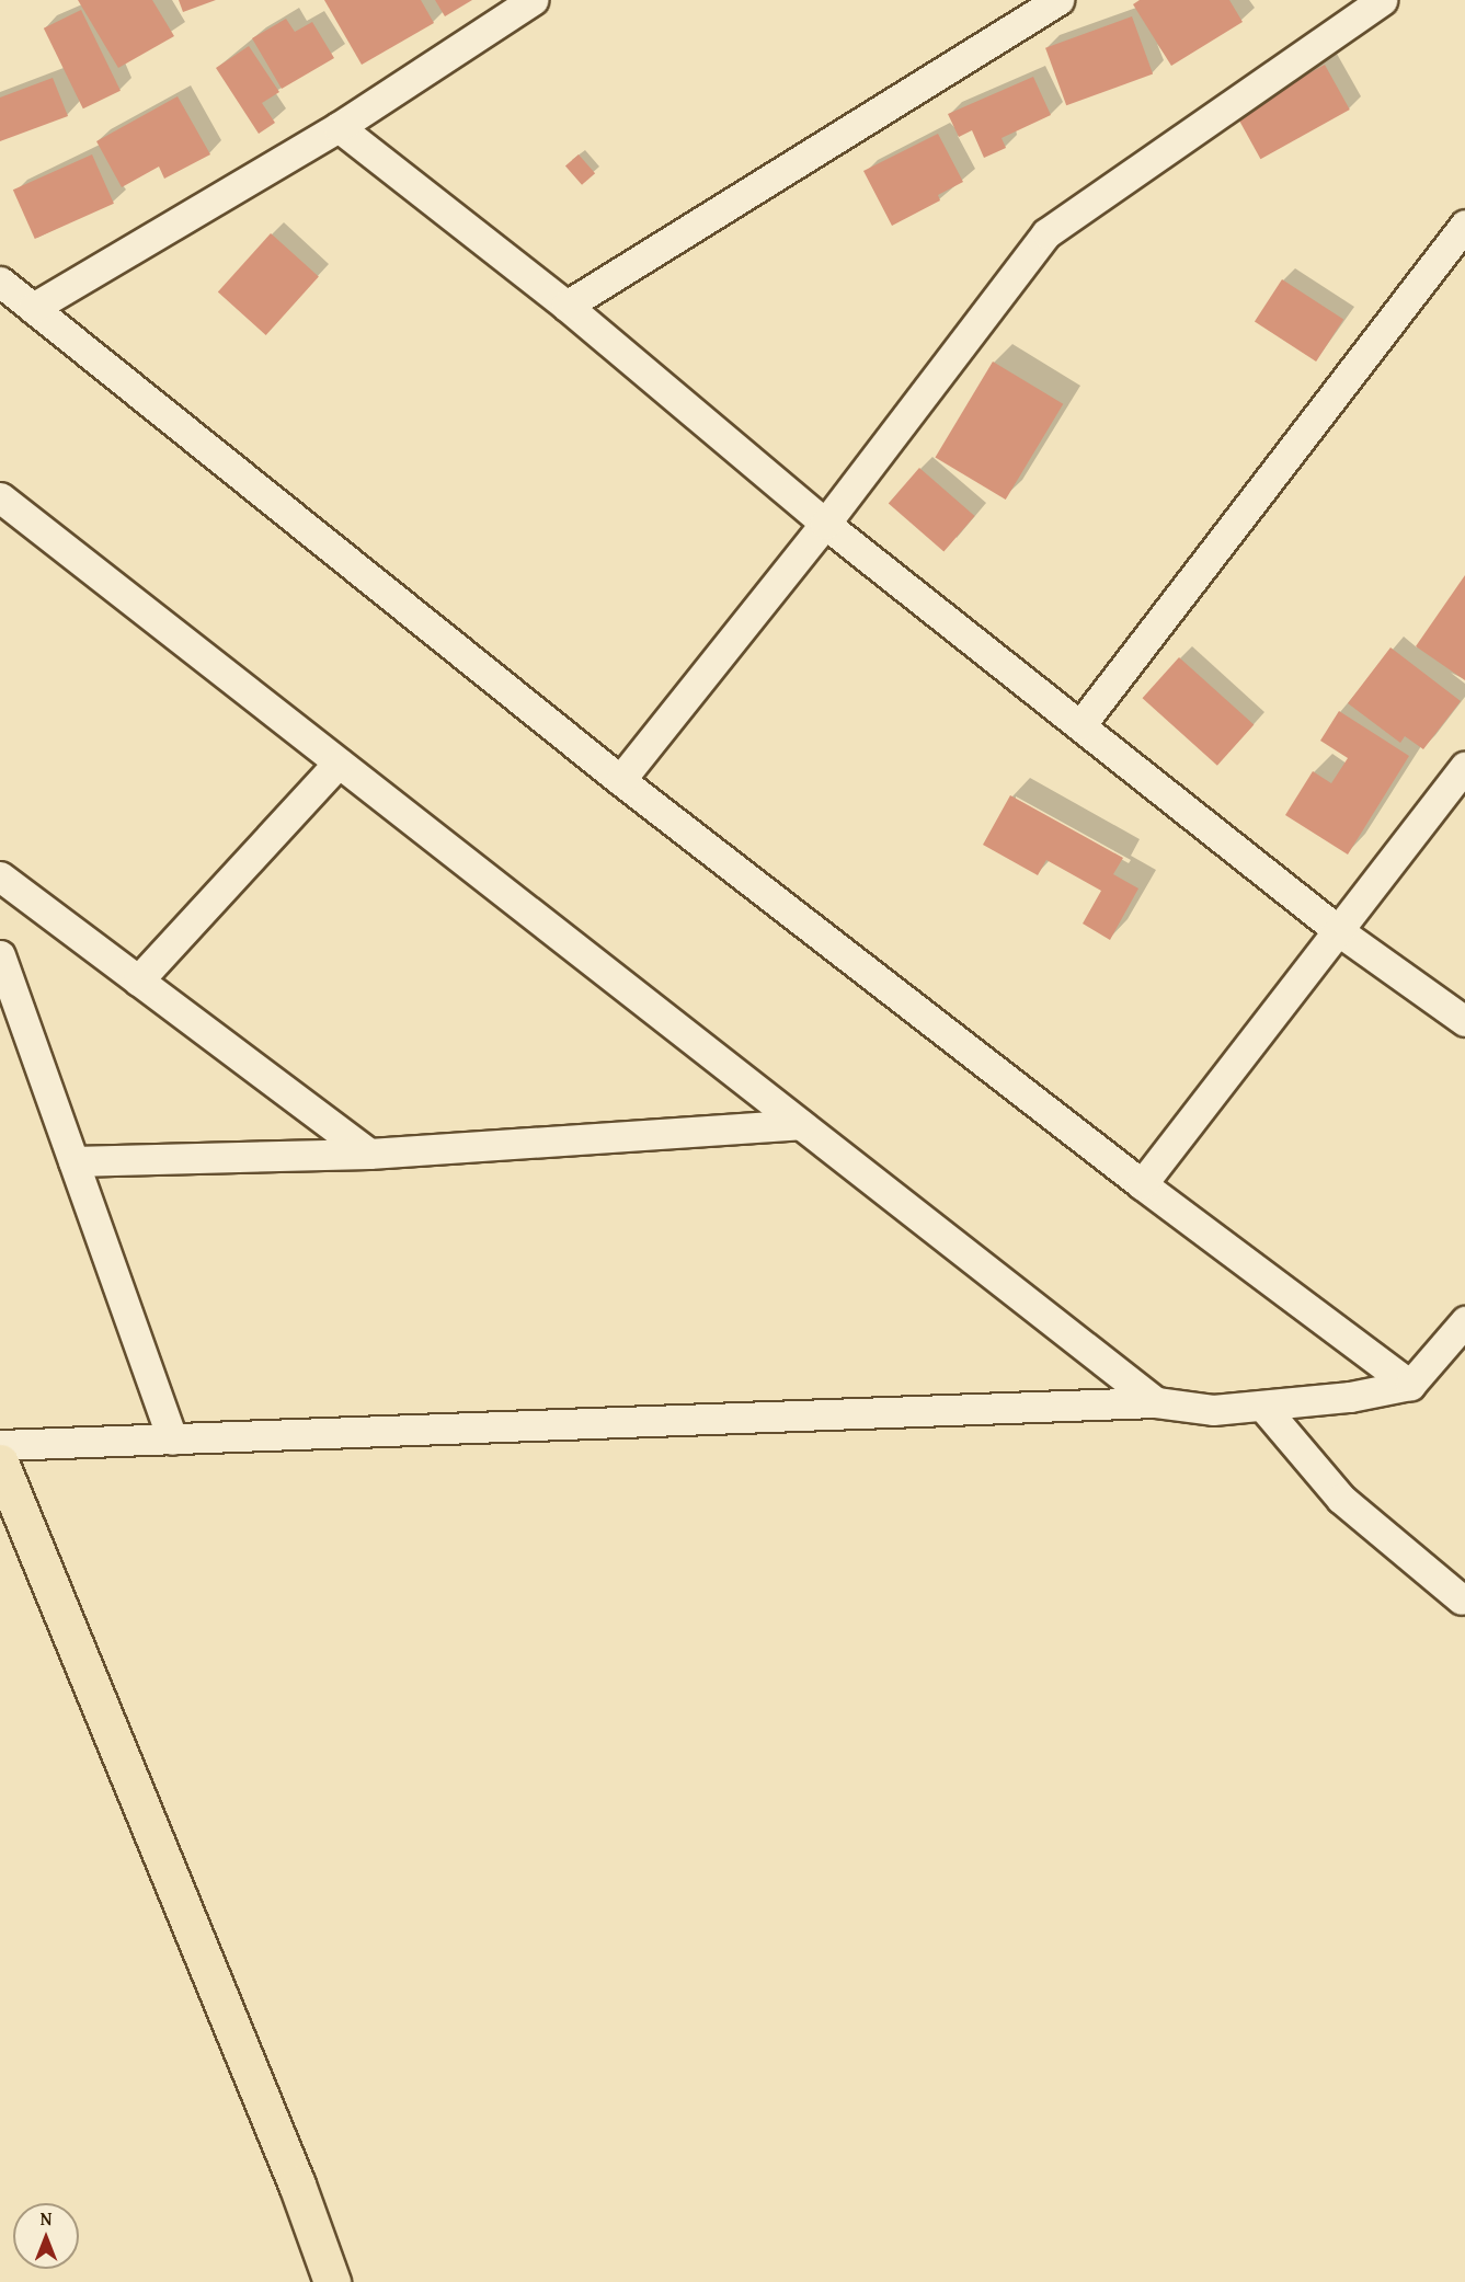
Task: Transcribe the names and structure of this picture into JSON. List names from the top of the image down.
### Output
{
  "north": "top"
}
